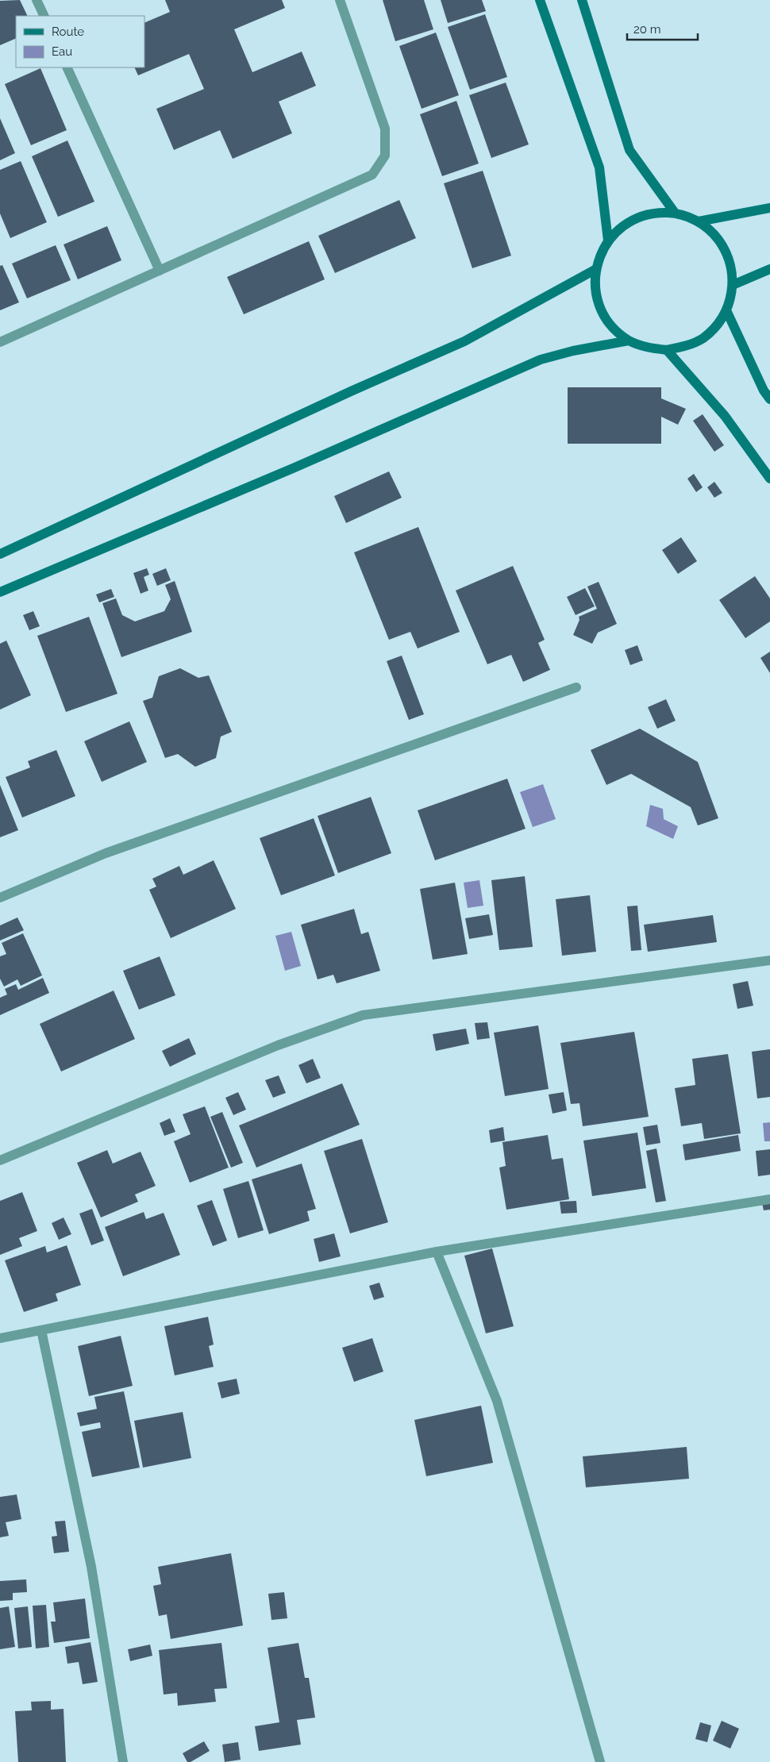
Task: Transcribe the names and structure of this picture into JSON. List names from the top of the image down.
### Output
{
  "legend": ["Route", "Eau"],
  "scale_bar": "20 m"
}
